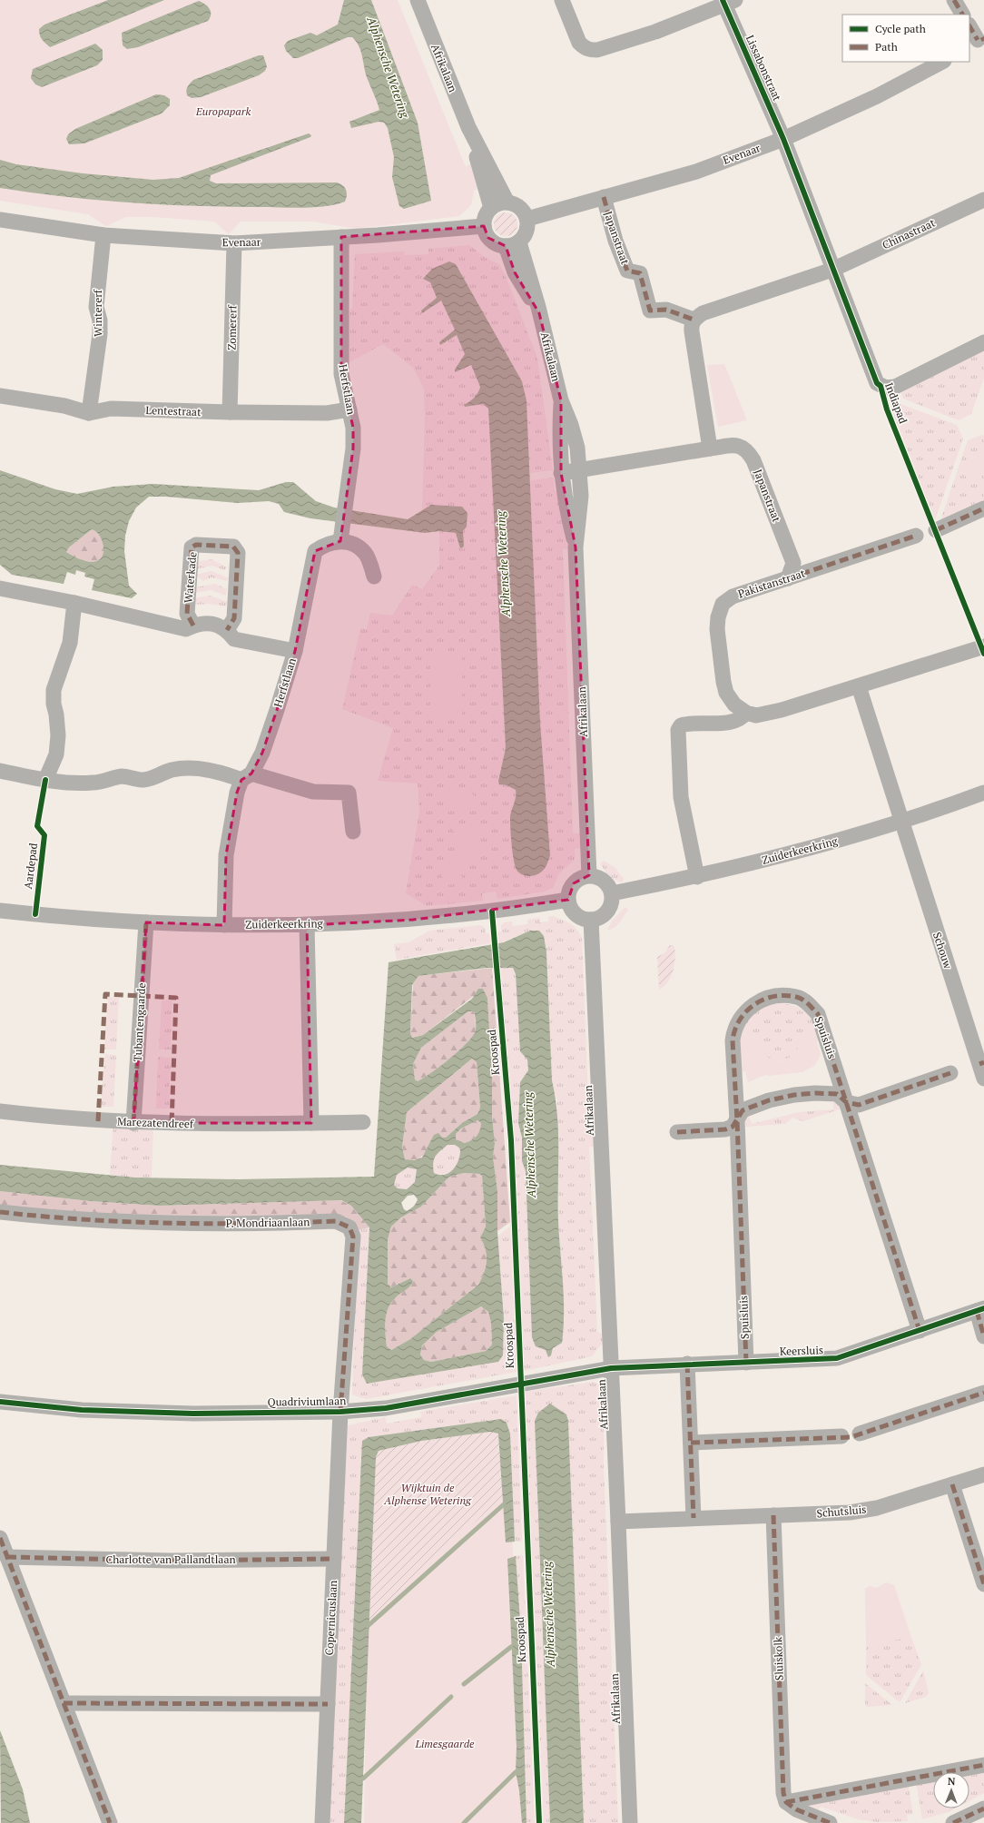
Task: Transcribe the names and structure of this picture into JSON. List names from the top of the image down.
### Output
{
  "streets": {
    "street": [
      "Afrikalaan",
      "Lissabonstraat",
      "Evenaar",
      "Chinastraat",
      "Japanstraat",
      "Wintererf",
      "Zomererf",
      "Herfstlaan",
      "Indiapad",
      "Lentestraat",
      "Waterkade",
      "Pakistanstraat",
      "Zuiderkeerkring",
      "Schouw",
      "Tubantengaarde",
      "Spuisluis",
      "Marezatendreef",
      "P. Mondriaanlaan",
      "Keersluis",
      "Quadriviumlaan",
      "Schutsluis",
      "Charlotte van Pallandtlaan",
      "Copernicuslaan",
      "Sluiskolk"
    ],
    "cycle path": ["Aardepad", "Kroospad"]
  },
  "crossings": [
    ["Afrikalaan", "Evenaar"],
    ["Afrikalaan", "Japanstraat"],
    ["Afrikalaan", "Zuiderkeerkring"],
    ["Afrikalaan", "Keersluis"],
    ["Afrikalaan", "Quadriviumlaan"],
    ["Afrikalaan", "Schutsluis"],
    ["Lissabonstraat", "Evenaar"],
    ["Lissabonstraat", "Indiapad"],
    ["Evenaar", "Japanstraat"],
    ["Evenaar", "Wintererf"],
    ["Evenaar", "Zomererf"],
    ["Evenaar", "Herfstlaan"],
    ["Evenaar", "Indiapad"],
    ["Chinastraat", "Indiapad"],
    ["Japanstraat", "Pakistanstraat"],
    ["Wintererf", "Lentestraat"],
    ["Zomererf", "Lentestraat"],
    ["Herfstlaan", "Lentestraat"],
    ["Herfstlaan", "Zuiderkeerkring"],
    ["Zuiderkeerkring", "Schouw"],
    ["Zuiderkeerkring", "Tubantengaarde"],
    ["Tubantengaarde", "Marezatendreef"],
    ["Spuisluis", "Keersluis"],
    ["P. Mondriaanlaan", "Quadriviumlaan"],
    ["P. Mondriaanlaan", "Copernicuslaan"],
    ["Keersluis", "Quadriviumlaan"],
    ["Quadriviumlaan", "Copernicuslaan"],
    ["Schutsluis", "Sluiskolk"],
    ["Charlotte van Pallandtlaan", "Copernicuslaan"]
  ],
  "water": ["Alphensche Wetering"],
  "parks": ["Europapark", "Wijktuin de Alphense Wetering", "Limesgaarde"],
  "legend": ["Cycle path", "Path"],
  "north": "top"
}
